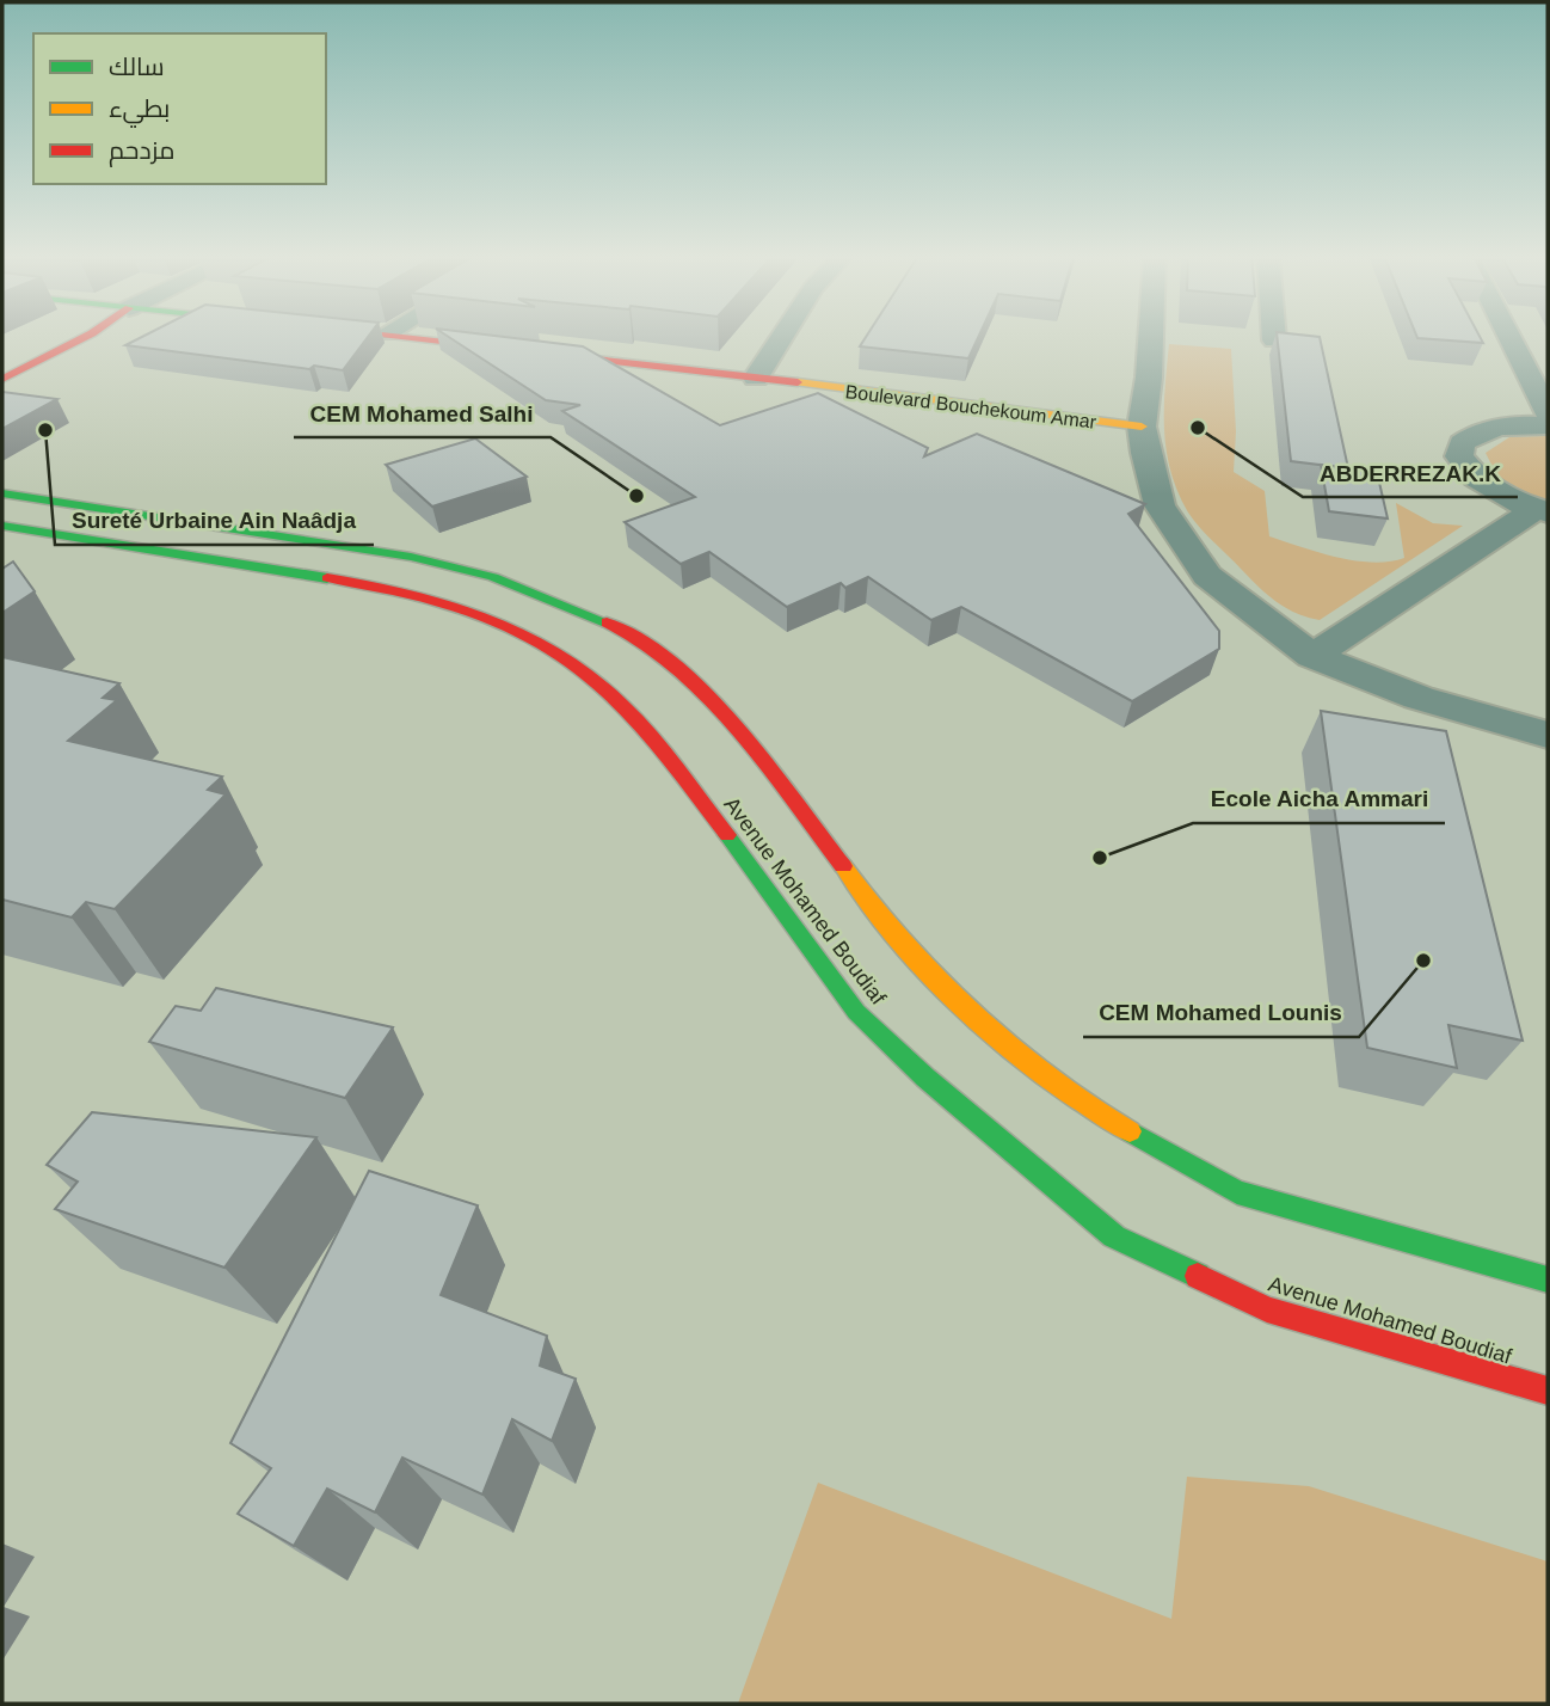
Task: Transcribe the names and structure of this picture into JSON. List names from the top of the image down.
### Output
{
  "streets": {
    "main road": ["Boulevard Bouchekoum Amar", "Avenue Mohamed Boudiaf"]
  },
  "places": [
    "ABDERREZAK.K",
    "Sureté Urbaine Ain Naâdja",
    "CEM Mohamed Salhi",
    "Ecole Aicha Ammari",
    "CEM Mohamed Lounis"
  ],
  "legend": ["سالك", "بطيء", "مزدحم"]
}
